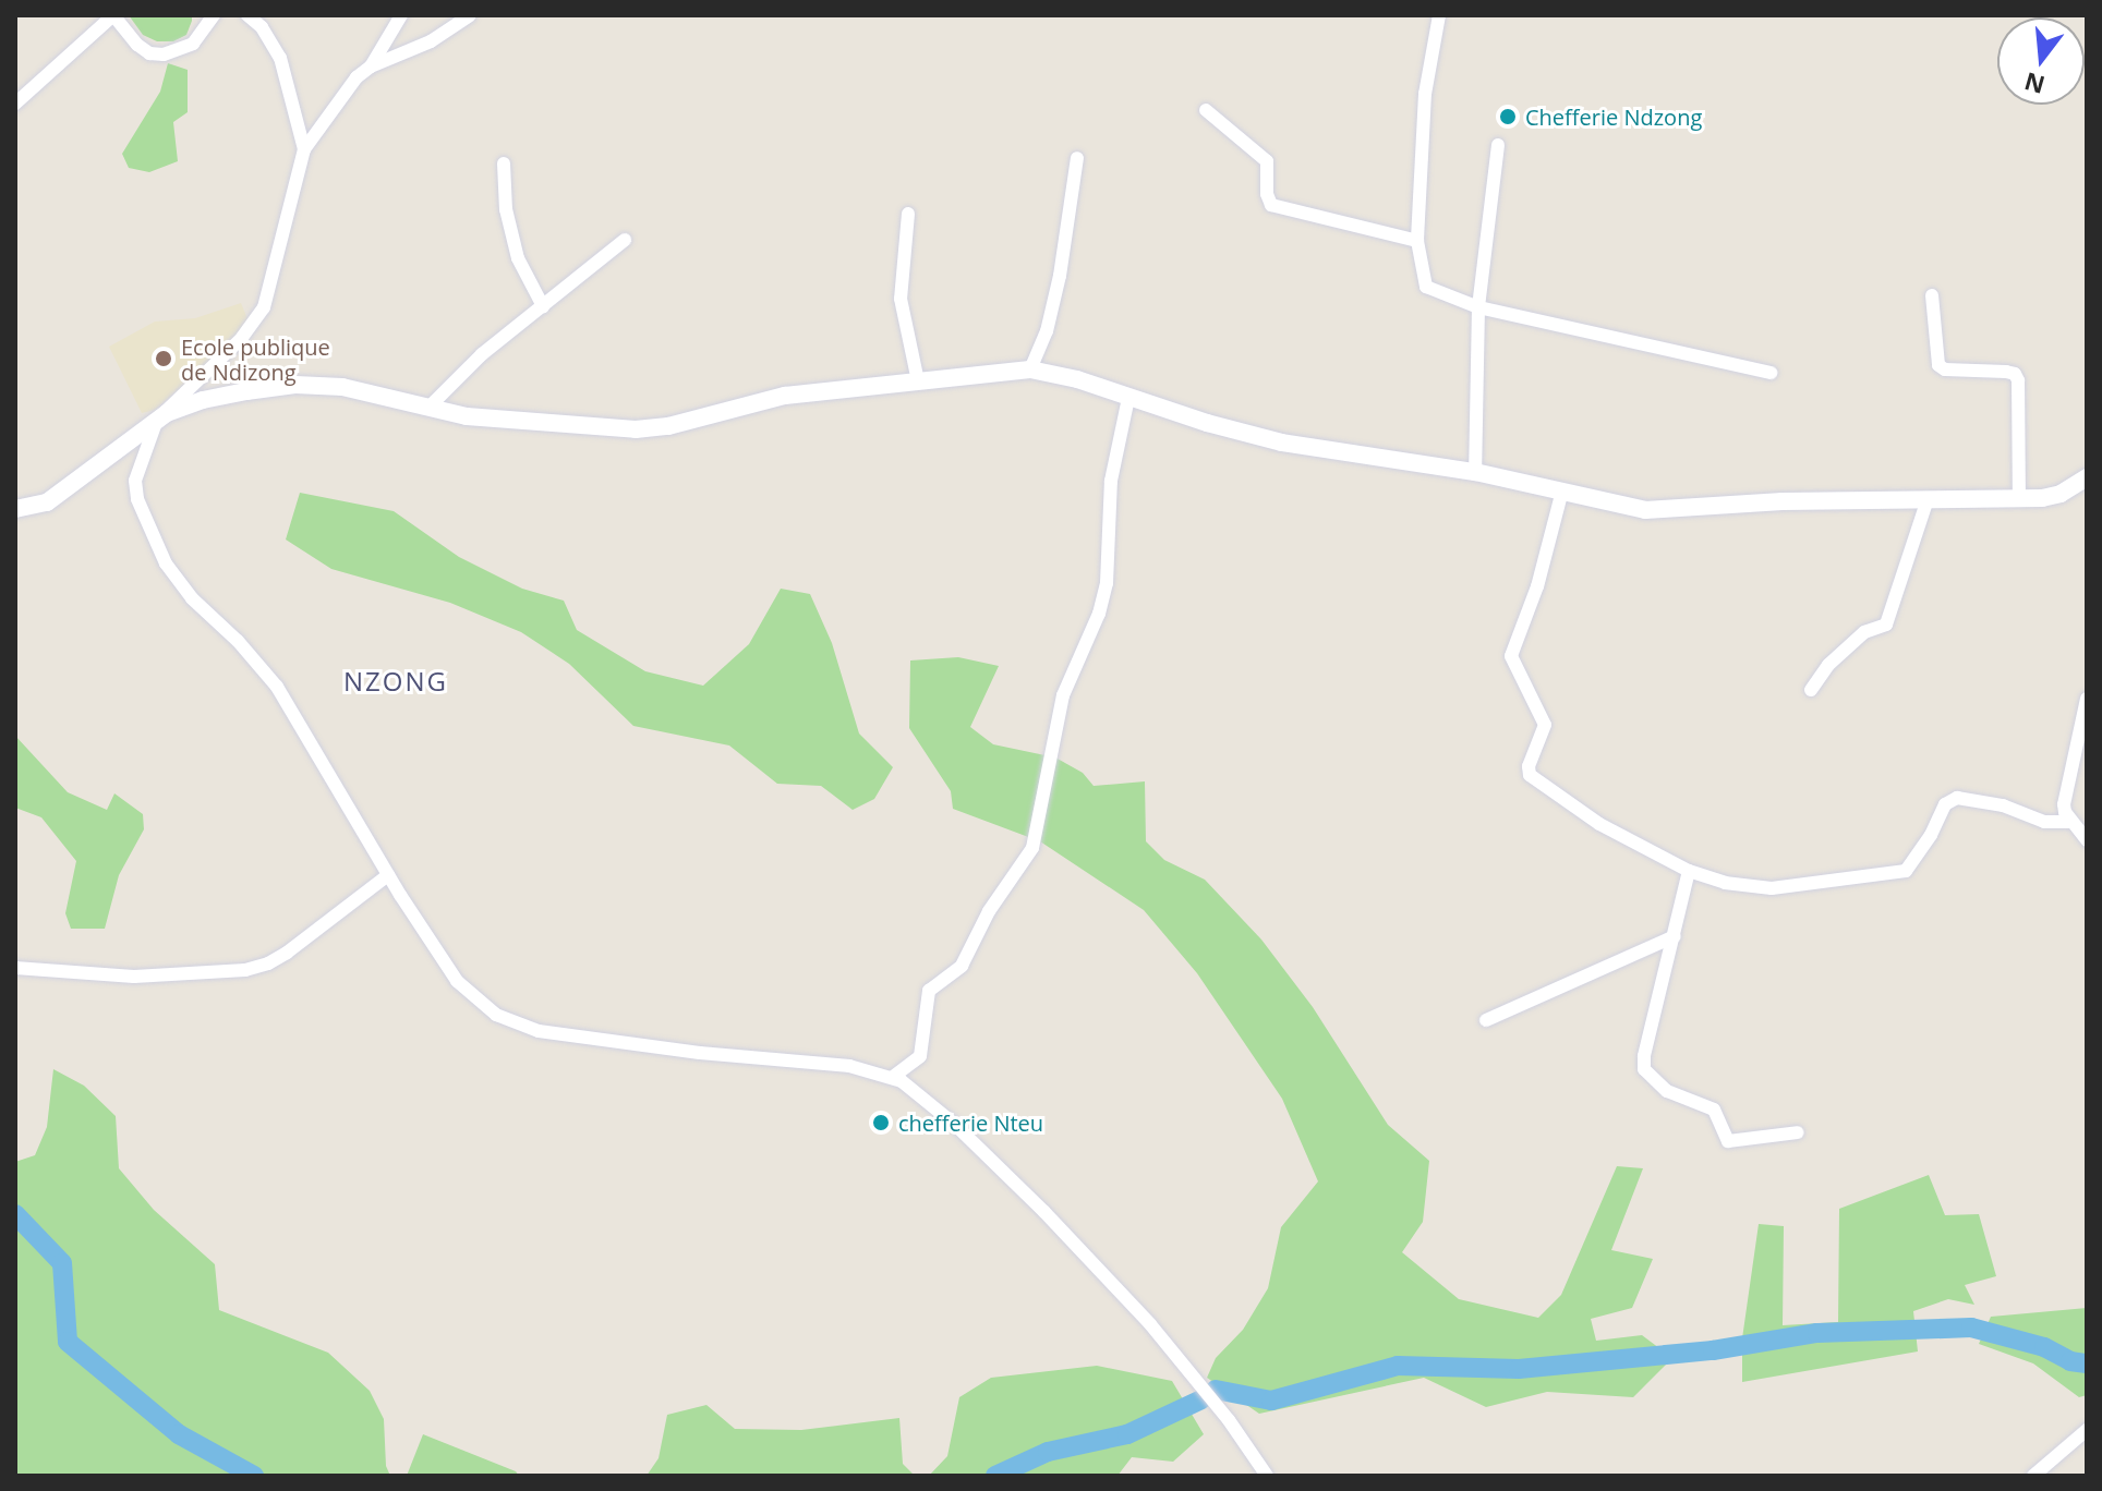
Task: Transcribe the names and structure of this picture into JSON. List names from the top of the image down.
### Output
{
  "districts": ["NZONG"],
  "places": ["Chefferie Ndzong", "Ecole publique de Ndizong", "chefferie Nteu"],
  "north": "bottom"
}
